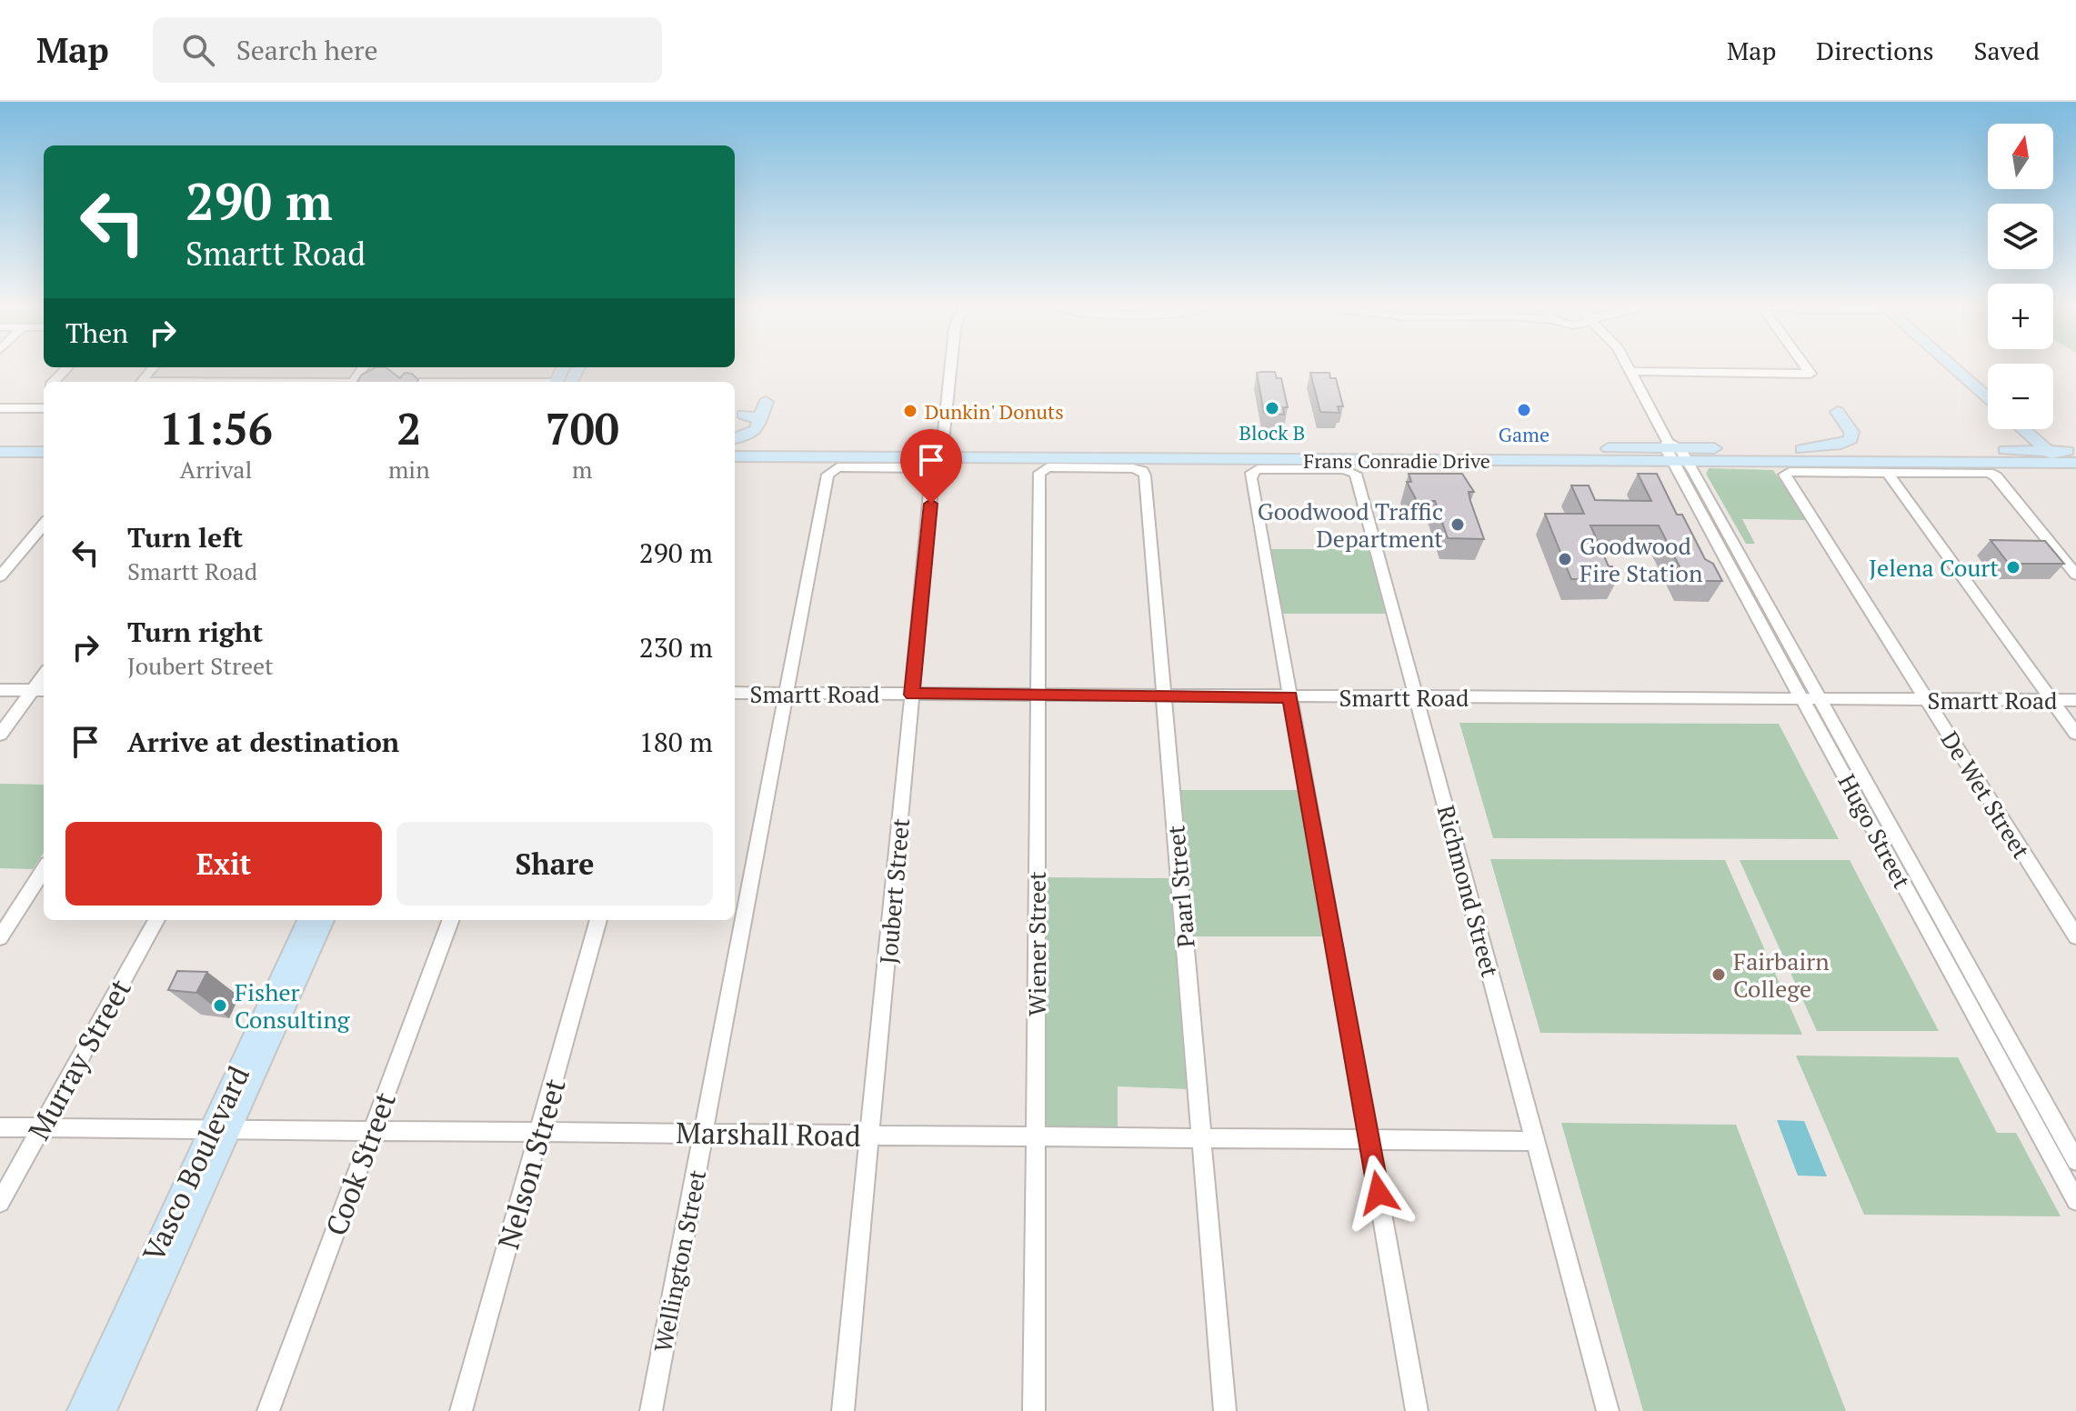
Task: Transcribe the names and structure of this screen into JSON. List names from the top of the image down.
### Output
{
  "streets": {
    "main road": ["Frans Conradie Drive", "Vasco Boulevard"],
    "street": [
      "Smartt Road",
      "De Wet Street",
      "Hugo Street",
      "Paarl Street",
      "Joubert Street",
      "Richmond Street",
      "Wiener Street",
      "Murray Street",
      "Marshall Road",
      "Cook Street",
      "Nelson Street",
      "Wellington Street"
    ]
  },
  "crossings": [
    ["Frans Conradie Drive", "Hugo Street"],
    ["Smartt Road", "De Wet Street"],
    ["Smartt Road", "Hugo Street"],
    ["Smartt Road", "Paarl Street"],
    ["Smartt Road", "Joubert Street"],
    ["Smartt Road", "Richmond Street"],
    ["Smartt Road", "Wiener Street"],
    ["Smartt Road", "Wellington Street"],
    ["Paarl Street", "Wiener Street"],
    ["Paarl Street", "Marshall Road"],
    ["Joubert Street", "Marshall Road"],
    ["Joubert Street", "Wellington Street"],
    ["Richmond Street", "Marshall Road"],
    ["Wiener Street", "Marshall Road"],
    ["Murray Street", "Marshall Road"],
    ["Marshall Road", "Vasco Boulevard"],
    ["Marshall Road", "Cook Street"],
    ["Marshall Road", "Nelson Street"],
    ["Marshall Road", "Wellington Street"]
  ],
  "places": [
    "Block B",
    "Game",
    "Dunkin' Donuts",
    "Goodwood Traffic Department",
    "Goodwood Fire Station",
    "Jelena Court",
    "Fairbairn College",
    "Fisher Consulting"
  ],
  "north": "top",
  "page": {
    "header": "Map",
    "search": "Search here",
    "nav": ["Map", "Directions", "Saved"],
    "map_buttons": ["+", "−"],
    "turn": ["290 m", "Smartt Road"],
    "then": "Then",
    "eta": [
      "11:56",
      "Arrival",
      "2",
      "min",
      "700",
      "m"
    ],
    "list": [
      {
        "name": "Turn left",
        "note": "Smartt Road",
        "value": "290 m"
      },
      {
        "name": "Turn right",
        "note": "Joubert Street",
        "value": "230 m"
      },
      {
        "name": "Arrive at destination",
        "value": "180 m"
      }
    ],
    "buttons": ["Exit", "Share"]
  }
}
